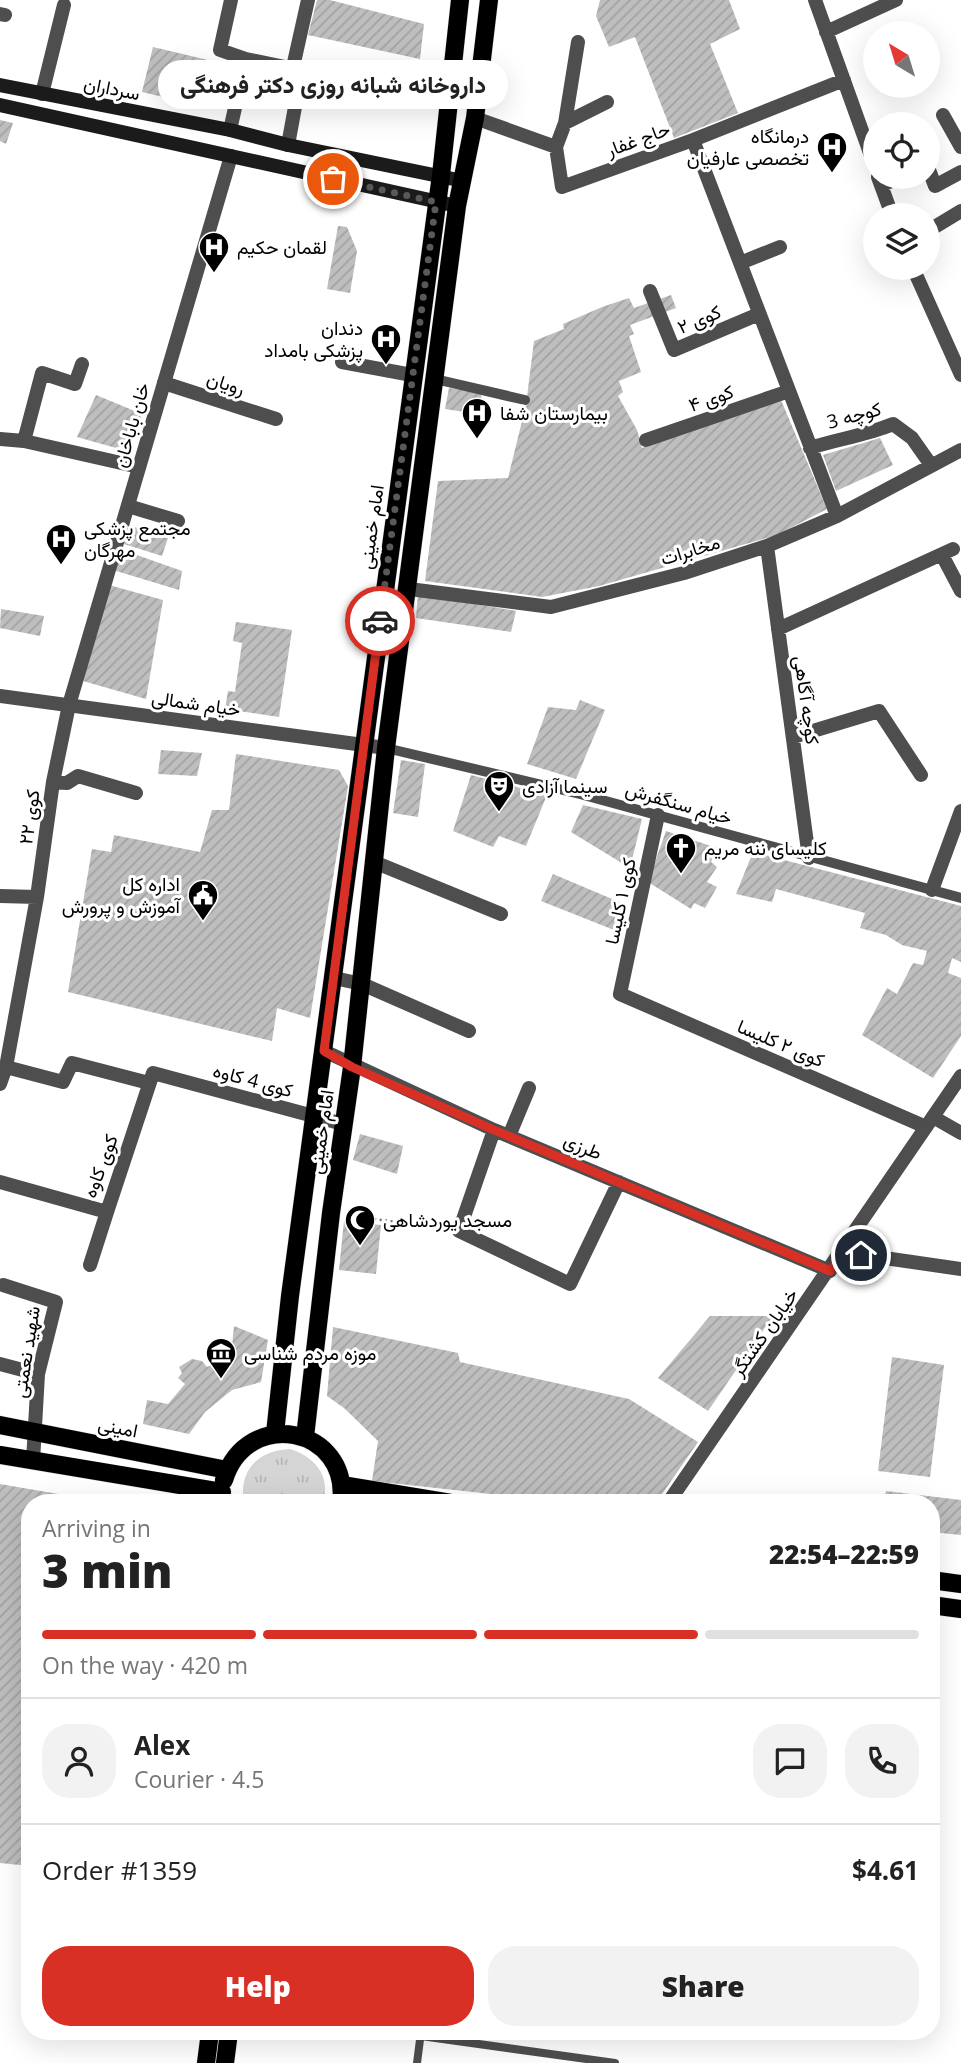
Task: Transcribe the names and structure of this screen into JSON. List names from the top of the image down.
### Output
{
  "streets": {
    "main road": ["سرداران", "امام خمینی", "امینی"],
    "street": [
      "حاج غفار",
      "کوی ۲",
      "رویان",
      "کوی ۴",
      "کوچه 3",
      "خان باباخان",
      "مخابرات",
      "کوچه آگاهی",
      "خیام شمالی",
      "خیام سنگفرش",
      "کوی ۲۲",
      "کوی ۱ کلیسا",
      "کوی ۲ کلیسا",
      "کوی 4 کاوه",
      "طرزی",
      "کوی کاوه",
      "خیابان کشتگر",
      "شهید نعمتی"
    ]
  },
  "crossings": [
    ["سرداران", "خان باباخان"],
    ["سرداران", "امام خمینی"],
    ["رویان", "خان باباخان"],
    ["کوچه 3", "مخابرات"],
    ["خان باباخان", "خیام شمالی"],
    ["خان باباخان", "کوی ۲۲"],
    ["امام خمینی", "مخابرات"],
    ["امام خمینی", "خیام شمالی"],
    ["امام خمینی", "خیام سنگفرش"],
    ["امام خمینی", "کوی 4 کاوه"],
    ["امام خمینی", "طرزی"],
    ["مخابرات", "کوچه آگاهی"],
    ["کوچه آگاهی", "خیام سنگفرش"],
    ["خیام شمالی", "خیام سنگفرش"],
    ["خیام شمالی", "کوی ۲۲"],
    ["خیام سنگفرش", "کوی ۱ کلیسا"],
    ["کوی ۲۲", "کوی 4 کاوه"],
    ["کوی ۱ کلیسا", "کوی ۲ کلیسا"],
    ["کوی ۲ کلیسا", "خیابان کشتگر"],
    ["کوی 4 کاوه", "کوی کاوه"],
    ["طرزی", "خیابان کشتگر"],
    ["شهید نعمتی", "امینی"]
  ],
  "places": {
    "hospital": [
      "درمانگاه تخصصی عارفیان",
      "لقمان حکیم",
      "دندان‌ پزشکی بامداد",
      "بیمارستان شفا",
      "مجتمع پزشکی مهرگان"
    ],
    "other": ["داروخانه شبانه روزی دکتر فرهنگی"],
    "theatre": ["سینما آزادی"],
    "church": ["کلیسای ننه مریم"],
    "public building": ["اداره کل آموزش و پرورش"],
    "mosque": ["مسجد یوردشاهی"],
    "museum": ["موزه مردم شناسی"]
  },
  "north": "top left",
  "page": {
    "bubble": "داروخانه شبانه روزی دکتر فرهنگی",
    "heading": ["3 min", "Arriving in", "22:54–22:59"],
    "panel": [
      "Alex",
      "Courier · 4.5",
      "Order #1359",
      "$4.61"
    ],
    "bar": "On the way · 420 m",
    "buttons": ["Help", "Share"]
  }
}
